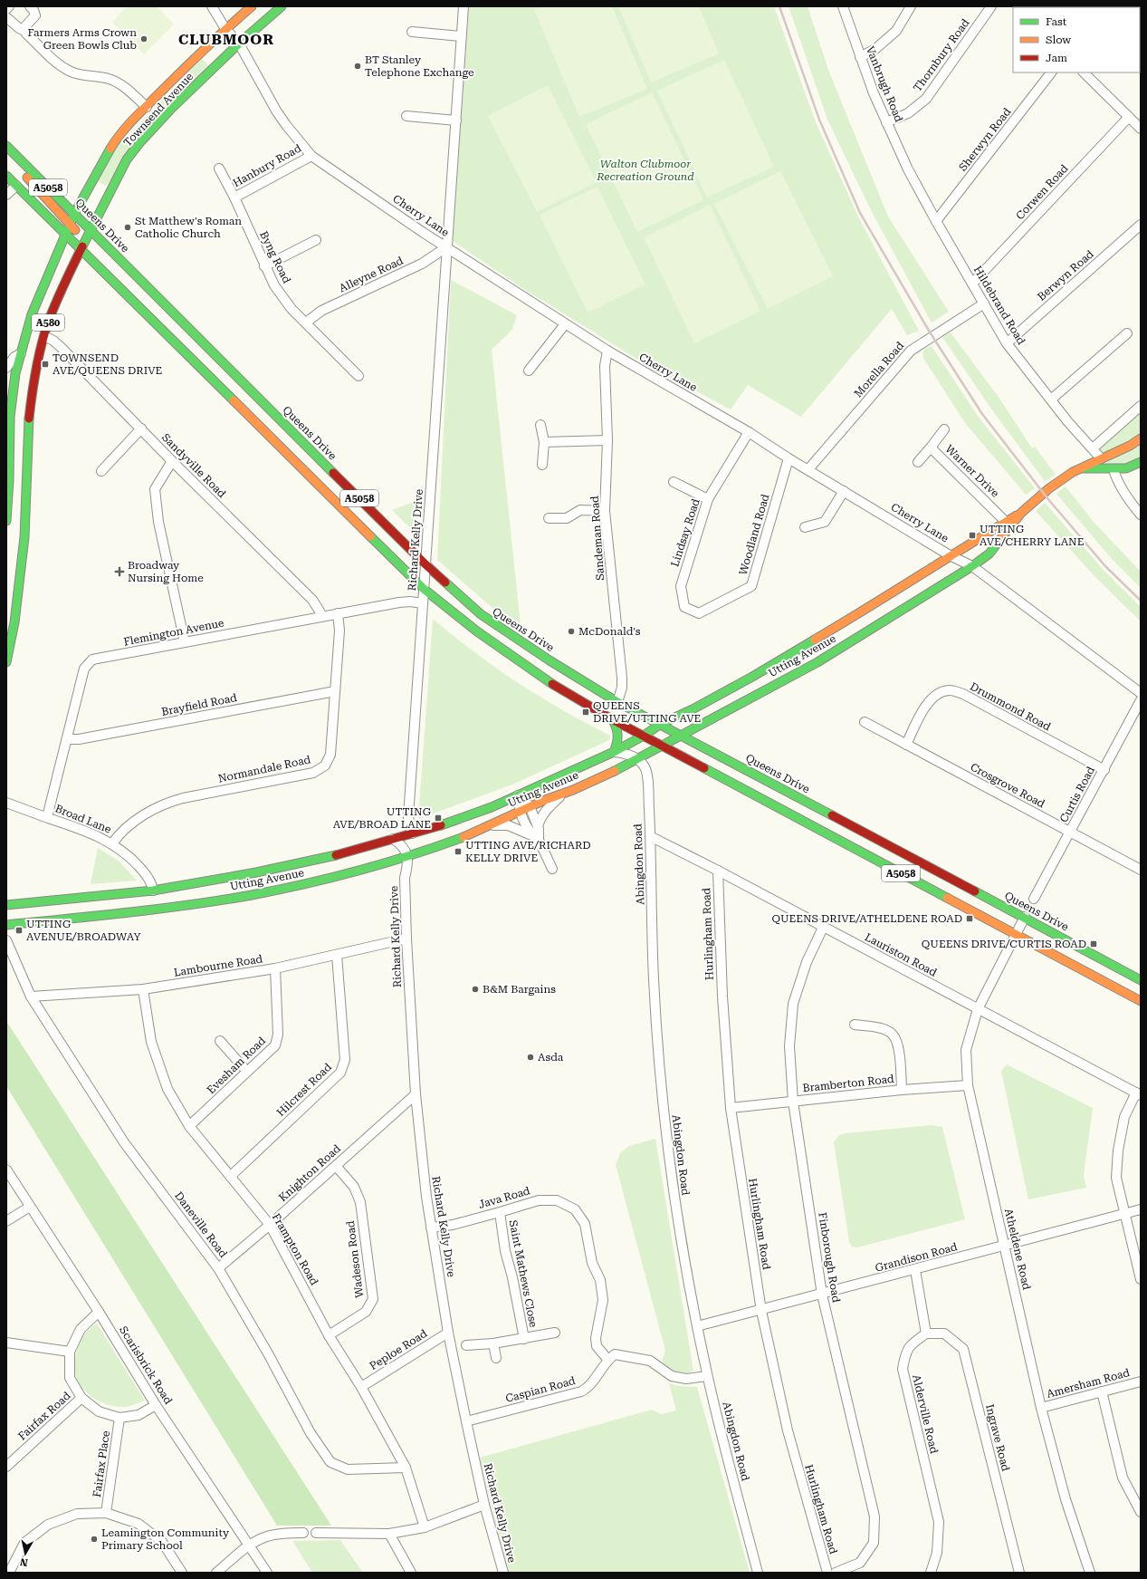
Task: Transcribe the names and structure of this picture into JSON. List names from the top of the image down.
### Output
{
  "streets": {
    "main road": [
      "Townsend Avenue",
      "A5058",
      "Queens Drive",
      "A580",
      "Utting Avenue"
    ],
    "street": [
      "Thornbury Road",
      "Vanbrugh Road",
      "Sherwyn Road",
      "Hanbury Road",
      "Corwen Road",
      "Cherry Lane",
      "Byng Road",
      "Alleyne Road",
      "Berwyn Road",
      "Hildebrand Road",
      "Morella Road",
      "Sandyville Road",
      "Warner Drive",
      "Lindsay Road",
      "Woodland Road",
      "Sandeman Road",
      "Richard Kelly Drive",
      "Flemington Avenue",
      "Brayfield Road",
      "Drummond Road",
      "Normandale Road",
      "Crosgrove Road",
      "Curtis Road",
      "Broad Lane",
      "Abingdon Road",
      "Hurlingham Road",
      "Lauriston Road",
      "Lambourne Road",
      "Evesham Road",
      "Bramberton Road",
      "Hilcrest Road",
      "Knighton Road",
      "Java Road",
      "Daneville Road",
      "Frampton Road",
      "Atheldene Road",
      "Finborough Road",
      "Grandison Road",
      "Wadeson Road",
      "Saint Mathews Close",
      "Peploe Road",
      "Scarisbrick Road",
      "Amersham Road",
      "Caspian Road",
      "Alderville Road",
      "Fairfax Road",
      "Ingrave Road",
      "Fairfax Place"
    ]
  },
  "crossings": [
    ["Thornbury Road", "Vanbrugh Road"],
    ["Vanbrugh Road", "Hildebrand Road"],
    ["Townsend Avenue", "A5058"],
    ["Townsend Avenue", "Cherry Lane"],
    ["Townsend Avenue", "Queens Drive"],
    ["Townsend Avenue", "A580"],
    ["Townsend Avenue", "Sandyville Road"],
    ["Sherwyn Road", "Hildebrand Road"],
    ["Hanbury Road", "Cherry Lane"],
    ["Hanbury Road", "Byng Road"],
    ["A5058", "Richard Kelly Drive"],
    ["A5058", "Utting Avenue"],
    ["A5058", "Atheldene Road"],
    ["Corwen Road", "Hildebrand Road"],
    ["Cherry Lane", "Alleyne Road"],
    ["Cherry Lane", "A580"],
    ["Cherry Lane", "Morella Road"],
    ["Cherry Lane", "Lindsay Road"],
    ["Cherry Lane", "Woodland Road"],
    ["Cherry Lane", "Sandeman Road"],
    ["Cherry Lane", "Richard Kelly Drive"],
    ["Cherry Lane", "Utting Avenue"],
    ["Queens Drive", "Sandeman Road"],
    ["Queens Drive", "Richard Kelly Drive"],
    ["Queens Drive", "Utting Avenue"],
    ["Byng Road", "Alleyne Road"],
    ["Alleyne Road", "Richard Kelly Drive"],
    ["Berwyn Road", "Hildebrand Road"],
    ["Hildebrand Road", "Morella Road"],
    ["Hildebrand Road", "Utting Avenue"],
    ["Sandyville Road", "Flemington Avenue"],
    ["Warner Drive", "Utting Avenue"],
    ["Lindsay Road", "Woodland Road"],
    ["Richard Kelly Drive", "Flemington Avenue"],
    ["Richard Kelly Drive", "Utting Avenue"],
    ["Richard Kelly Drive", "Lambourne Road"],
    ["Richard Kelly Drive", "Knighton Road"],
    ["Richard Kelly Drive", "Java Road"],
    ["Richard Kelly Drive", "Peploe Road"],
    ["Richard Kelly Drive", "Caspian Road"],
    ["Flemington Avenue", "Brayfield Road"],
    ["Flemington Avenue", "Normandale Road"],
    ["Flemington Avenue", "Broad Lane"],
    ["Utting Avenue", "Broad Lane"],
    ["Utting Avenue", "Abingdon Road"],
    ["Brayfield Road", "Normandale Road"],
    ["Drummond Road", "Crosgrove Road"],
    ["Drummond Road", "Curtis Road"],
    ["Normandale Road", "Broad Lane"],
    ["Crosgrove Road", "Curtis Road"],
    ["Abingdon Road", "Lauriston Road"],
    ["Abingdon Road", "Grandison Road"],
    ["Hurlingham Road", "Lauriston Road"],
    ["Hurlingham Road", "Bramberton Road"],
    ["Hurlingham Road", "Grandison Road"],
    ["Lauriston Road", "Atheldene Road"],
    ["Lauriston Road", "Finborough Road"],
    ["Lambourne Road", "Evesham Road"],
    ["Lambourne Road", "Hilcrest Road"],
    ["Lambourne Road", "Daneville Road"],
    ["Lambourne Road", "Frampton Road"],
    ["Evesham Road", "Frampton Road"],
    ["Bramberton Road", "Atheldene Road"],
    ["Bramberton Road", "Finborough Road"],
    ["Hilcrest Road", "Frampton Road"],
    ["Knighton Road", "Daneville Road"],
    ["Knighton Road", "Frampton Road"],
    ["Knighton Road", "Wadeson Road"],
    ["Java Road", "Saint Mathews Close"],
    ["Java Road", "Caspian Road"],
    ["Daneville Road", "Frampton Road"],
    ["Frampton Road", "Wadeson Road"],
    ["Frampton Road", "Peploe Road"],
    ["Atheldene Road", "Grandison Road"],
    ["Atheldene Road", "Amersham Road"],
    ["Finborough Road", "Grandison Road"],
    ["Alderville Road", "Ingrave Road"]
  ],
  "districts": ["CLUBMOOR"],
  "parks": ["Walton Clubmoor Recreation Ground"],
  "places": {
    "other": [
      "Farmers Arms Crown Green Bowls Club",
      "BT Stanley Telephone Exchange",
      "St Matthew's Roman Catholic Church",
      "McDonald's",
      "B&M Bargains",
      "Asda",
      "Leamington Community Primary School"
    ],
    "transit": [
      "TOWNSEND AVE/QUEENS DRIVE",
      "UTTING AVE/CHERRY LANE",
      "QUEENS DRIVE/UTTING AVE",
      "UTTING AVE/BROAD LANE",
      "UTTING AVE/RICHARD KELLY DRIVE",
      "QUEENS DRIVE/ATHELDENE ROAD",
      "UTTING AVENUE/BROADWAY",
      "QUEENS DRIVE/CURTIS ROAD"
    ],
    "health": ["Broadway Nursing Home"]
  },
  "legend": ["Fast", "Slow", "Jam"],
  "north": "bottom"
}
